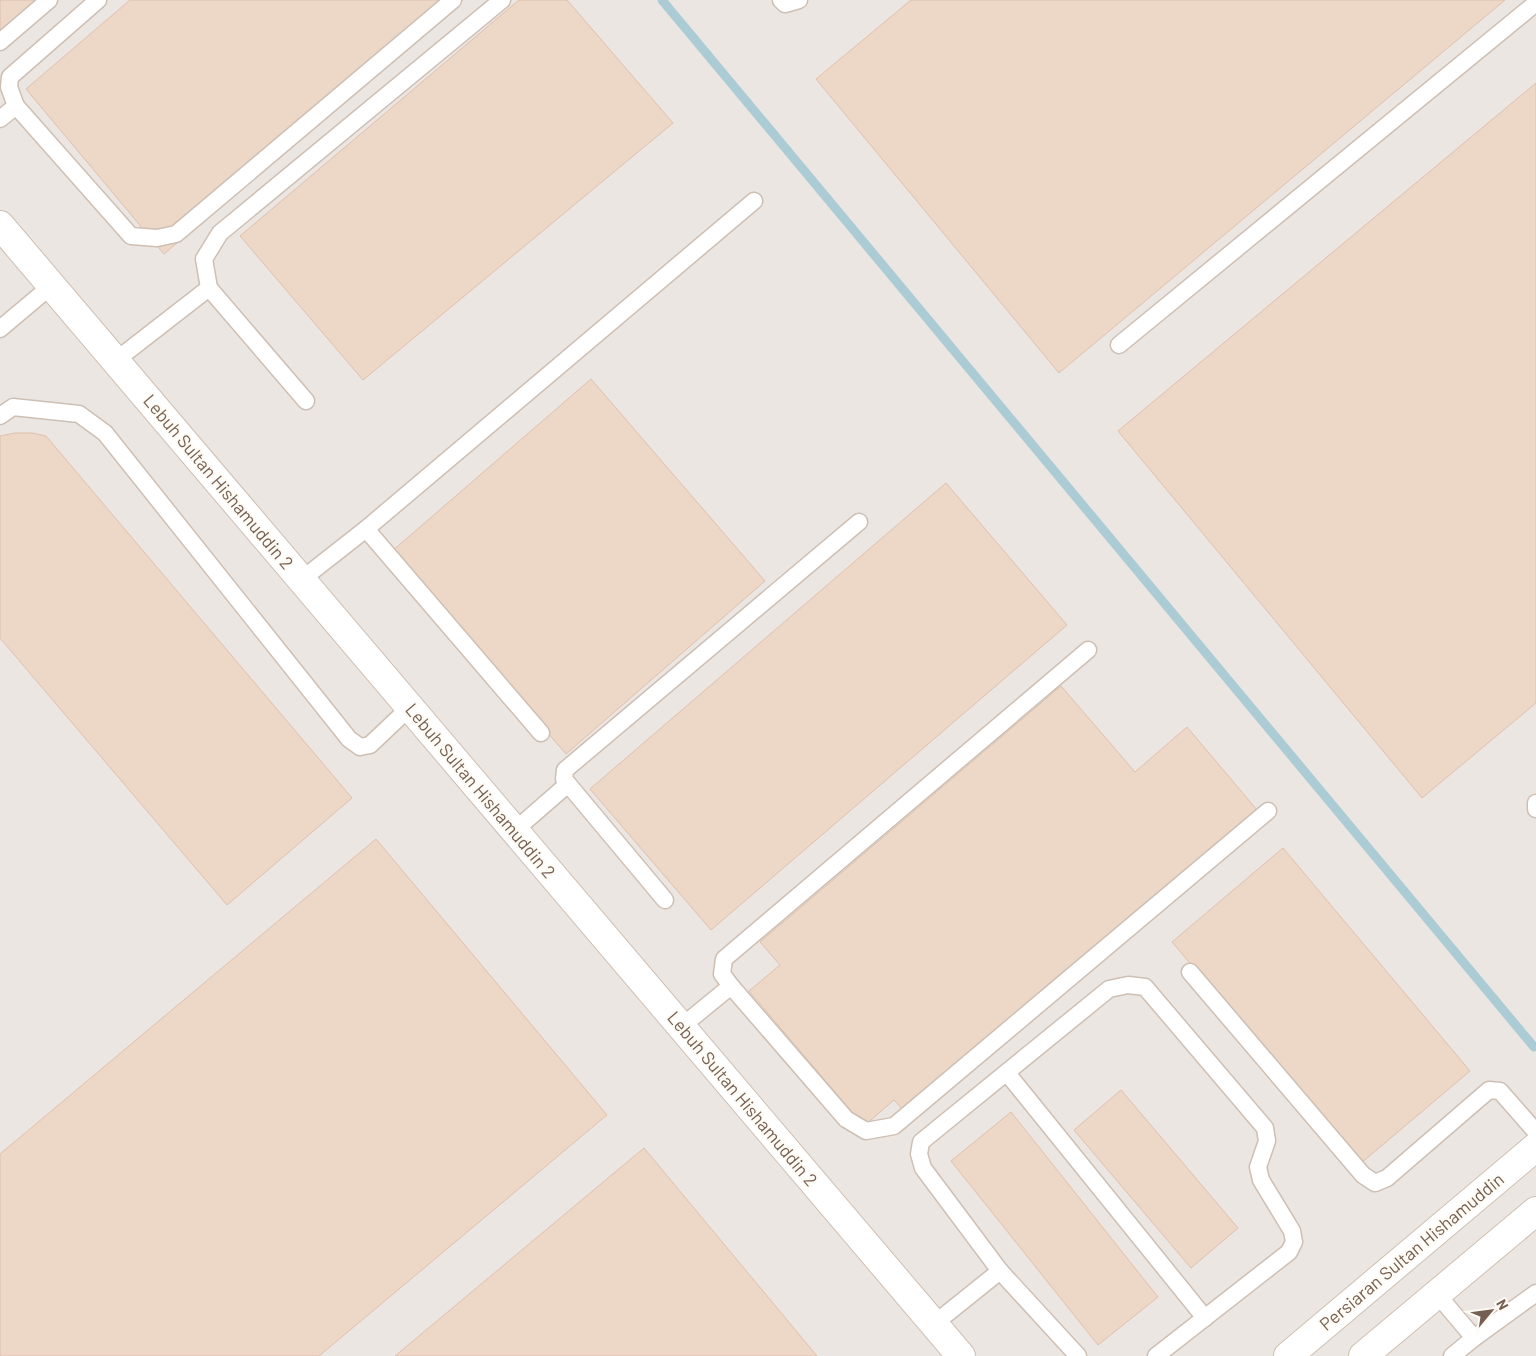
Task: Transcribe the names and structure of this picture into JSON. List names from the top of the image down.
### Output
{
  "streets": {
    "street": ["Lebuh Sultan Hishamuddin 2", "Persiaran Sultan Hishamuddin"]
  },
  "north": "top right"
}
